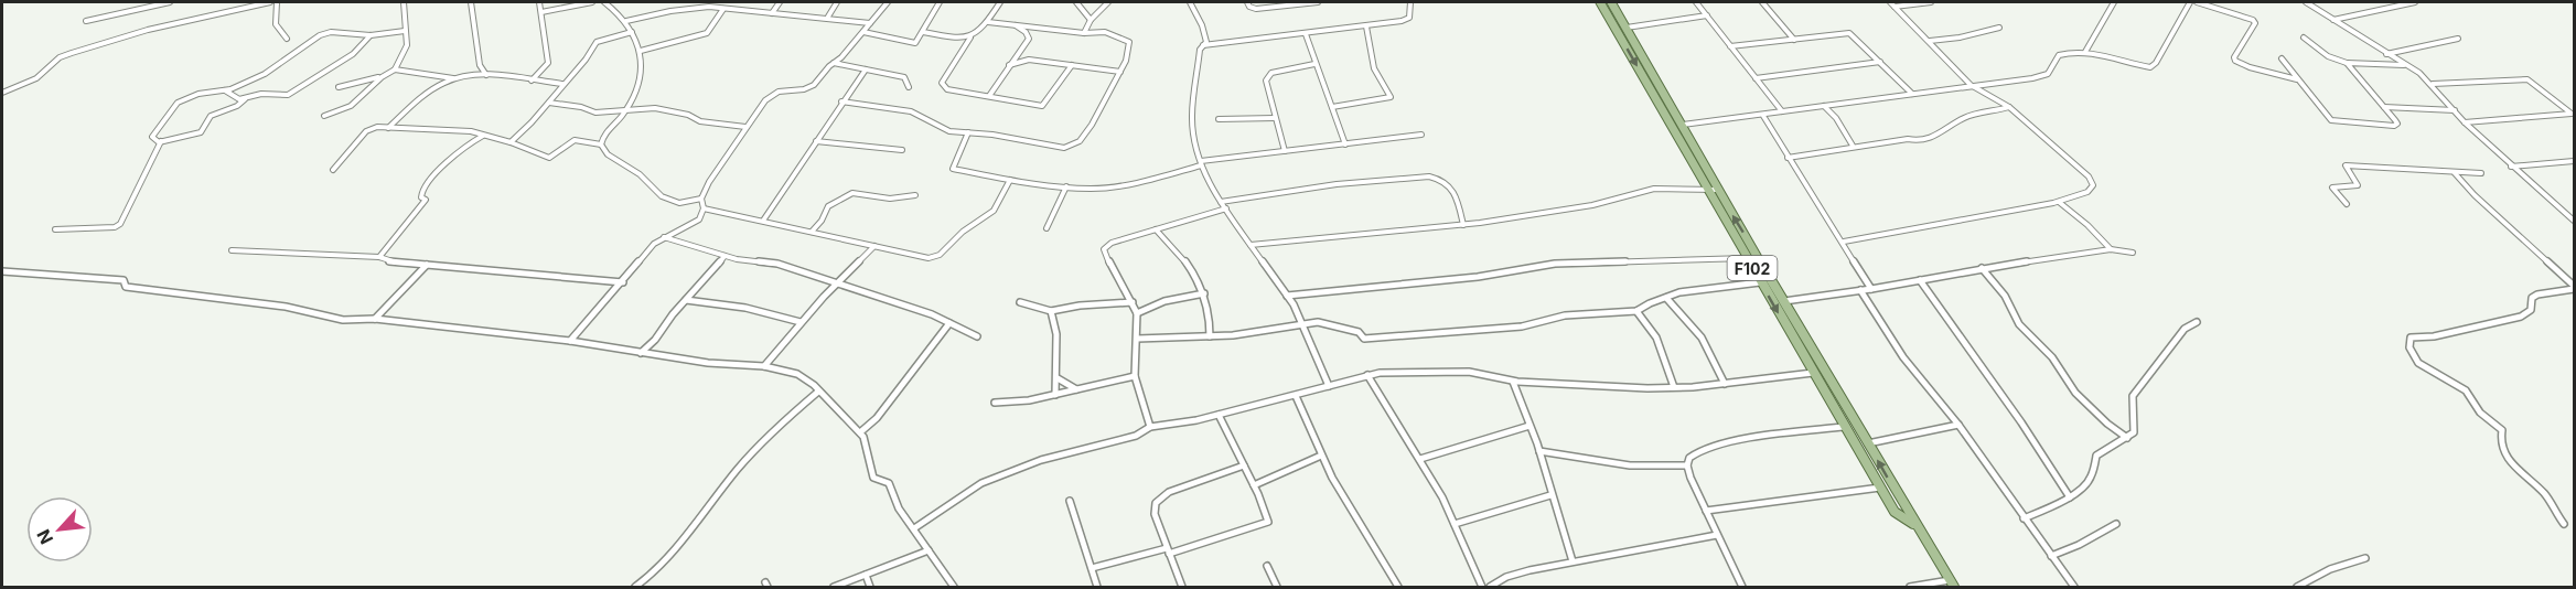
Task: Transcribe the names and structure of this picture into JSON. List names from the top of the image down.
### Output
{
  "streets": {
    "main road": ["F102"]
  },
  "north": "bottom left"
}
